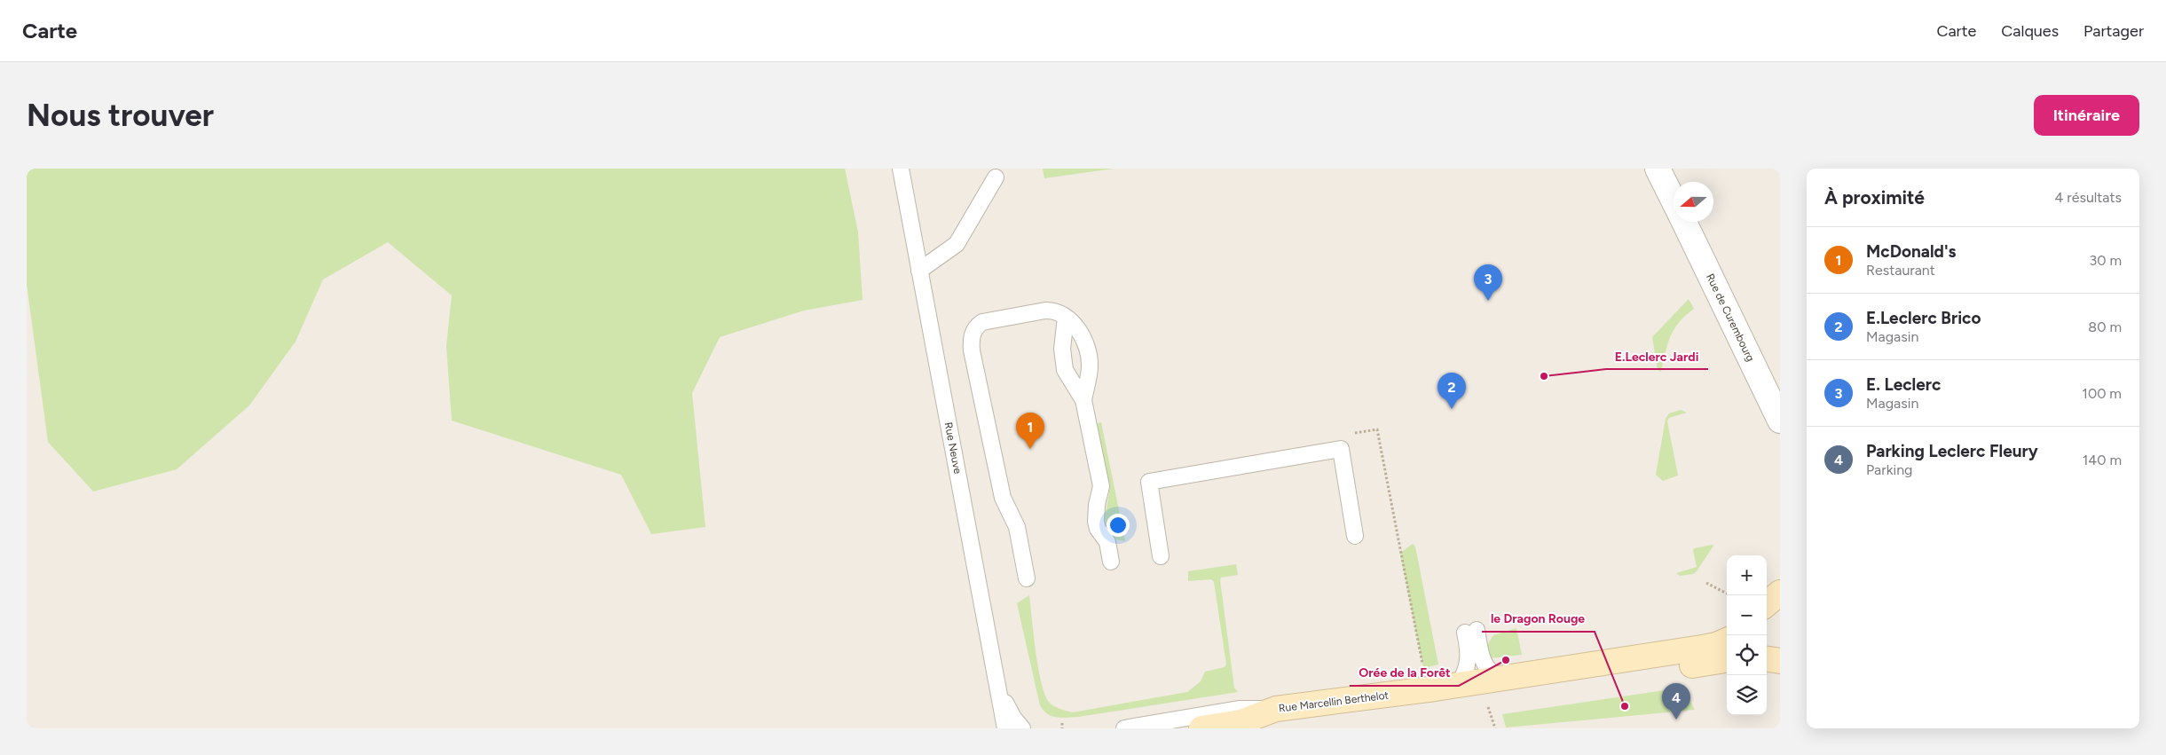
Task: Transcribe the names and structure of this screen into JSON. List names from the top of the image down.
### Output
{
  "streets": {
    "main road": ["Rue Marcellin Berthelot"],
    "street": ["Rue de Curembourg"],
    "lane": ["Rue Neuve"]
  },
  "places": ["E.Leclerc Jardi", "Orée de la Forêt", "le Dragon Rouge"],
  "north": "left",
  "page": {
    "header": "Carte",
    "nav": ["Carte", "Calques", "Partager"],
    "buttons": "Itinéraire",
    "title": "Nous trouver",
    "heading": ["À proximité", "4 résultats"],
    "list": [
      {
        "mark": "1",
        "name": "McDonald's",
        "note": "Restaurant",
        "value": "30 m"
      },
      {
        "mark": "2",
        "name": "E.Leclerc Brico",
        "note": "Magasin",
        "value": "80 m"
      },
      {
        "mark": "3",
        "name": "E. Leclerc",
        "note": "Magasin",
        "value": "100 m"
      },
      {
        "mark": "4",
        "name": "Parking Leclerc Fleury",
        "note": "Parking",
        "value": "140 m"
      }
    ],
    "pins": [
      "3",
      "2",
      "1",
      "4"
    ],
    "map_buttons": ["+", "−"]
  }
}
